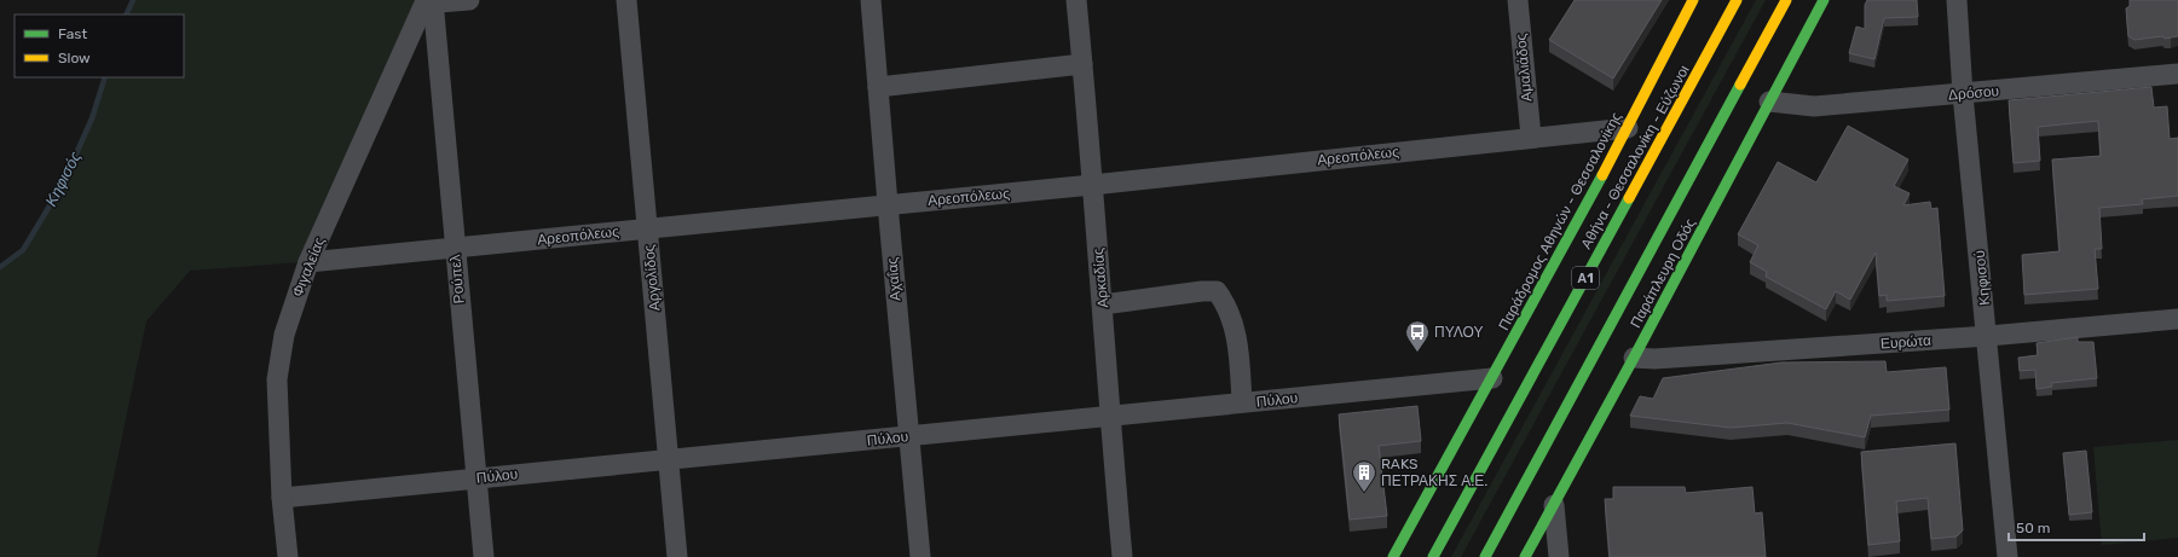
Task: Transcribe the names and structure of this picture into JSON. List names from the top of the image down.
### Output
{
  "streets": {
    "main road": [
      "Αθήνα - Θεσσαλονίκη - Εύζωνοι",
      "Παράδρομος Αθηνών - Θεσσαλονίκης",
      "Παράπλευρη Οδός",
      "Α1"
    ],
    "street": [
      "Αμαλιάδος",
      "Δρόσου",
      "Αρεοπόλεως",
      "Φιγαλείας",
      "Αργολίδος",
      "Αρκαδίας",
      "Κηφισού",
      "Ρούπελ",
      "Αχαΐας",
      "Ευρώτα",
      "Πύλου"
    ]
  },
  "crossings": [
    ["Αμαλιάδος", "Αρεοπόλεως"],
    ["Δρόσου", "Παράπλευρη Οδός"],
    ["Δρόσου", "Κηφισού"],
    ["Αρεοπόλεως", "Παράδρομος Αθηνών - Θεσσαλονίκης"],
    ["Αρεοπόλεως", "Φιγαλείας"],
    ["Αρεοπόλεως", "Αργολίδος"],
    ["Αρεοπόλεως", "Αρκαδίας"],
    ["Αρεοπόλεως", "Ρούπελ"],
    ["Αρεοπόλεως", "Αχαΐας"],
    ["Παράδρομος Αθηνών - Θεσσαλονίκης", "Πύλου"],
    ["Φιγαλείας", "Ρούπελ"],
    ["Φιγαλείας", "Πύλου"],
    ["Παράπλευρη Οδός", "Ευρώτα"],
    ["Αργολίδος", "Πύλου"],
    ["Αρκαδίας", "Πύλου"],
    ["Κηφισού", "Ευρώτα"],
    ["Ρούπελ", "Πύλου"],
    ["Αχαΐας", "Πύλου"]
  ],
  "water": ["Κηφισός"],
  "places": {
    "bus stop": ["ΠΥΛΟΥ"],
    "building": ["RAKS ΠΕΤΡΑΚΗΣ Α.Ε."]
  },
  "legend": ["Fast", "Slow"],
  "scale_bar": "50 m"
}
